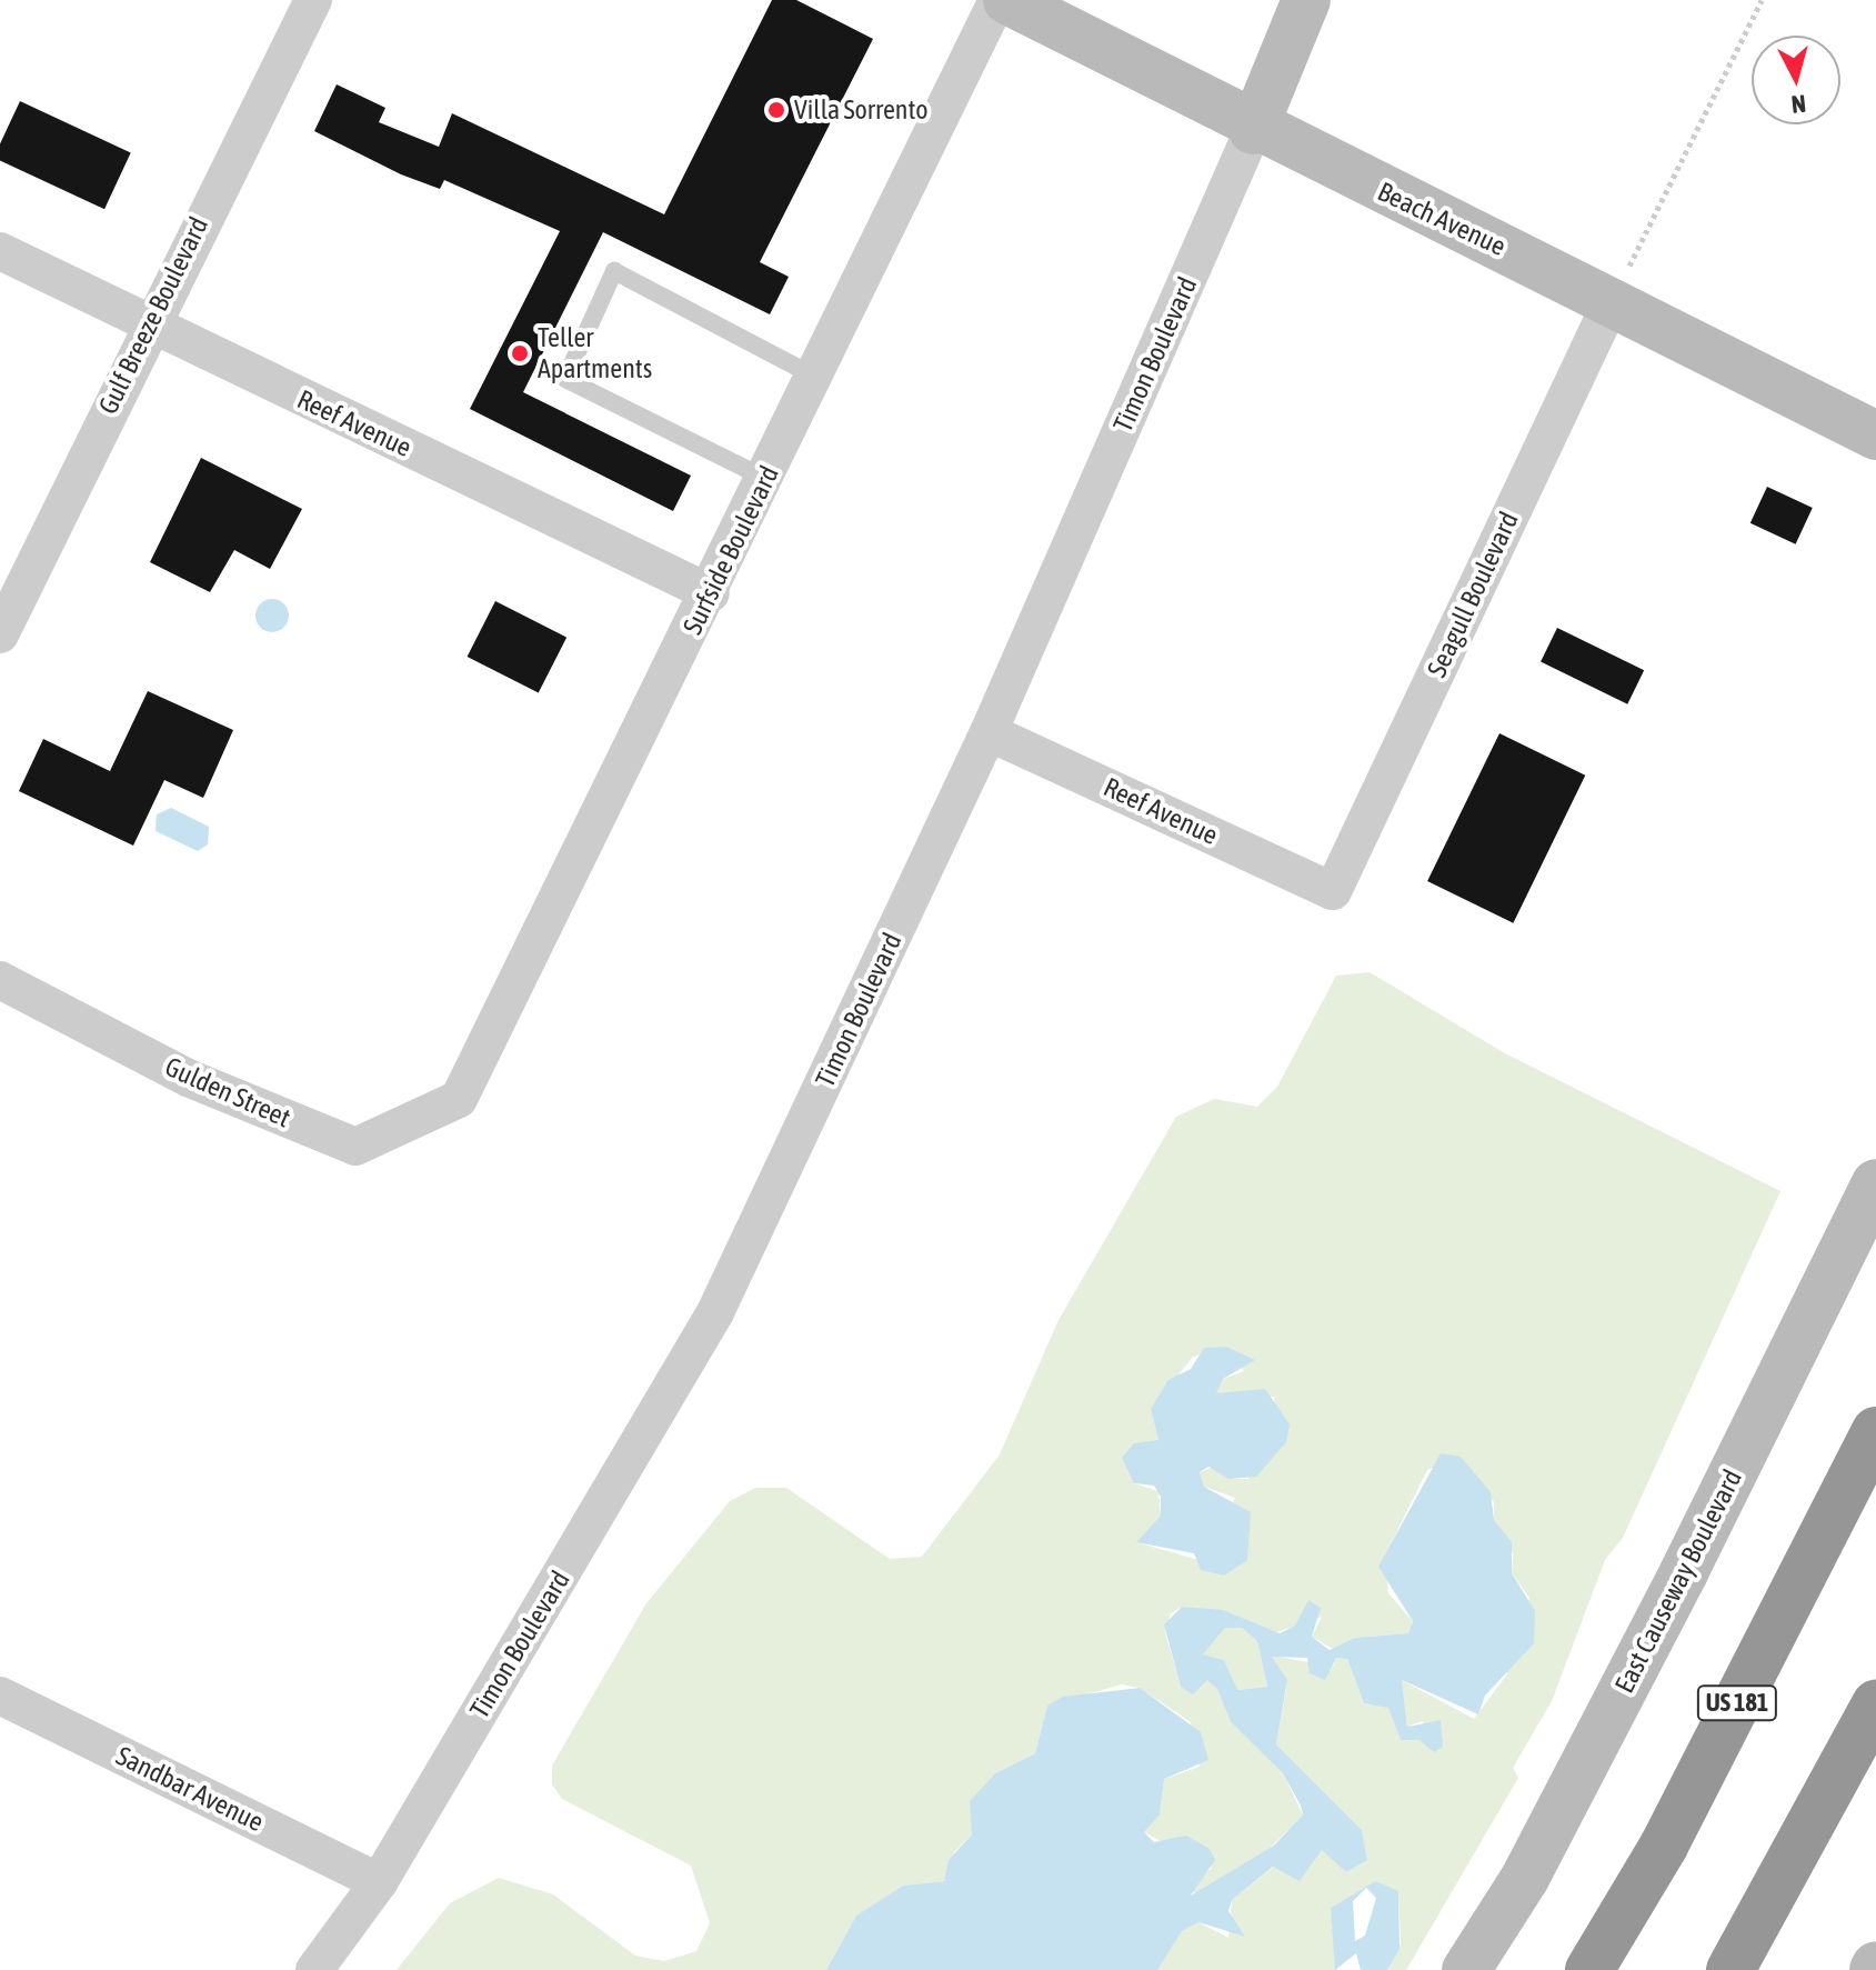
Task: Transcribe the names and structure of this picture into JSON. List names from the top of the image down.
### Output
{
  "streets": {
    "highway": ["US 181"],
    "street": [
      "Beach Avenue",
      "Gulf Breeze Boulevard",
      "Timon Boulevard",
      "Reef Avenue",
      "Surfside Boulevard",
      "Seagull Boulevard",
      "Gulden Street",
      "East Causeway Boulevard",
      "Sandbar Avenue"
    ]
  },
  "crossings": [
    ["Beach Avenue", "Timon Boulevard"],
    ["Beach Avenue", "Seagull Boulevard"],
    ["Gulf Breeze Boulevard", "Reef Avenue"],
    ["Timon Boulevard", "Reef Avenue"],
    ["Timon Boulevard", "Sandbar Avenue"],
    ["Reef Avenue", "Surfside Boulevard"],
    ["Reef Avenue", "Seagull Boulevard"],
    ["Surfside Boulevard", "Gulden Street"]
  ],
  "places": ["Villa Sorrento", "Teller Apartments"],
  "north": "bottom"
}
